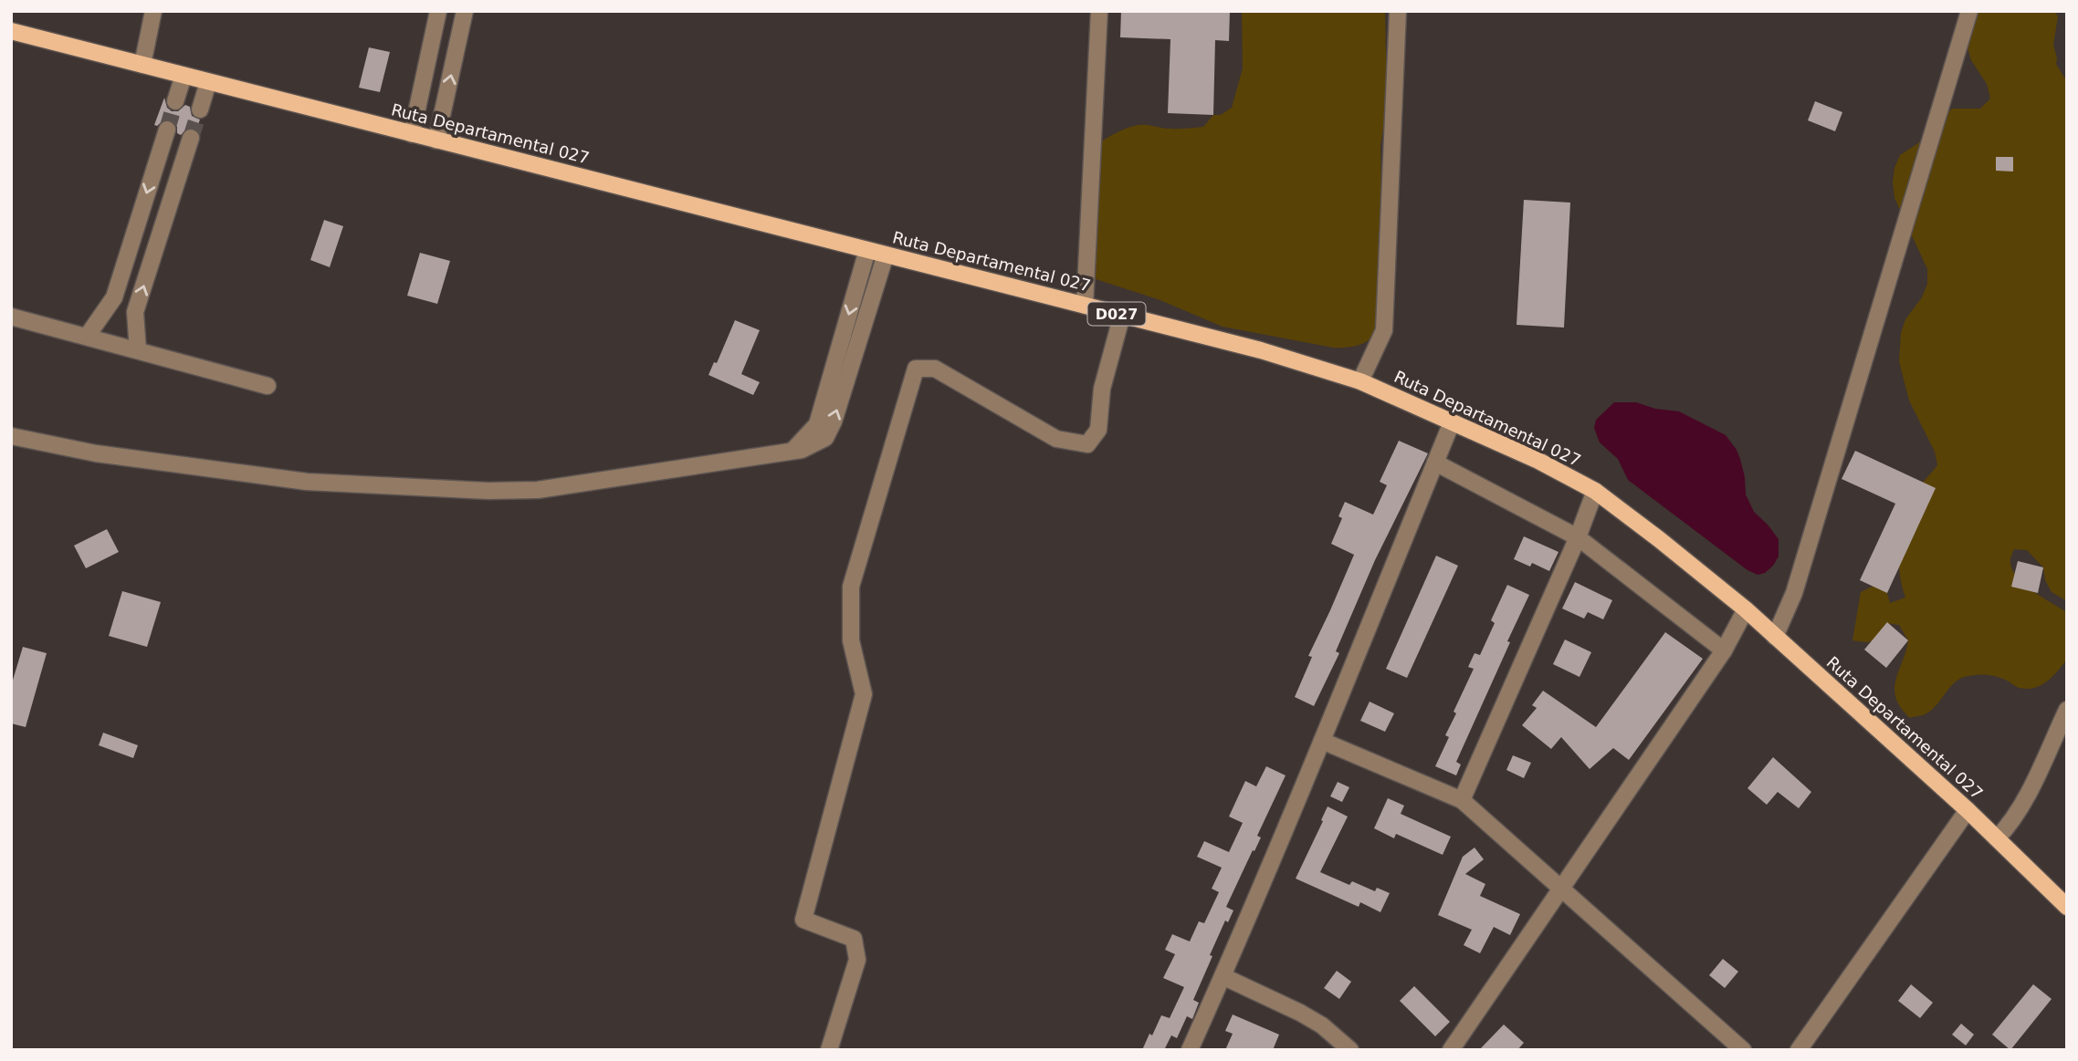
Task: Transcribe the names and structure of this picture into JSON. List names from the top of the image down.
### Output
{
  "streets": {
    "main road": ["Ruta Departamental 027", "D027"]
  }
}
